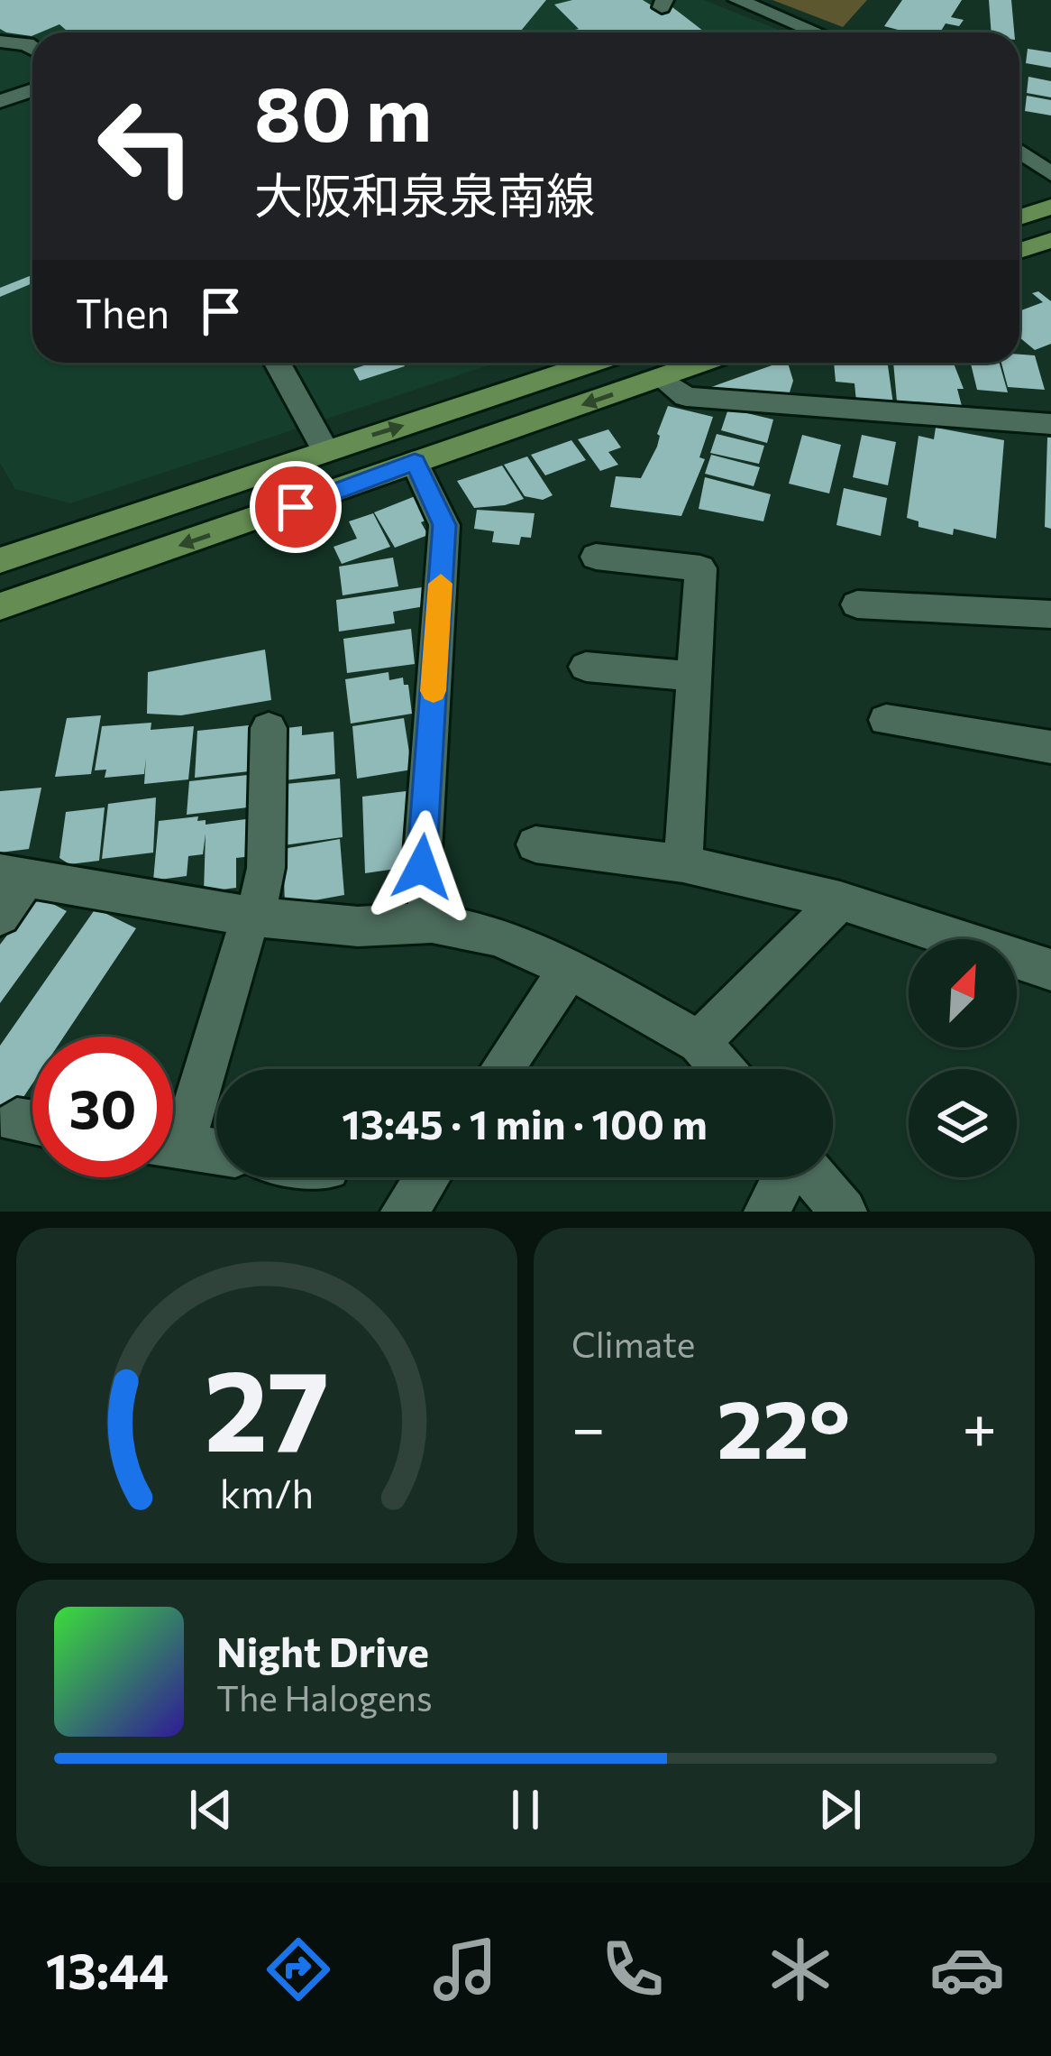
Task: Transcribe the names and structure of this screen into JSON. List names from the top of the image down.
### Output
{
  "north": "top right",
  "page": {
    "turn": ["80 m", "大阪和泉泉南線"],
    "then": "Then",
    "limit": "30",
    "trip": "13:45 · 1 min · 100 m",
    "tile": "Climate",
    "heat": ["−", "22°", "+"],
    "song": ["Night Drive", "The Halogens"],
    "tabs": "13:44",
    "gauge": ["27", "km/h"]
  }
}
